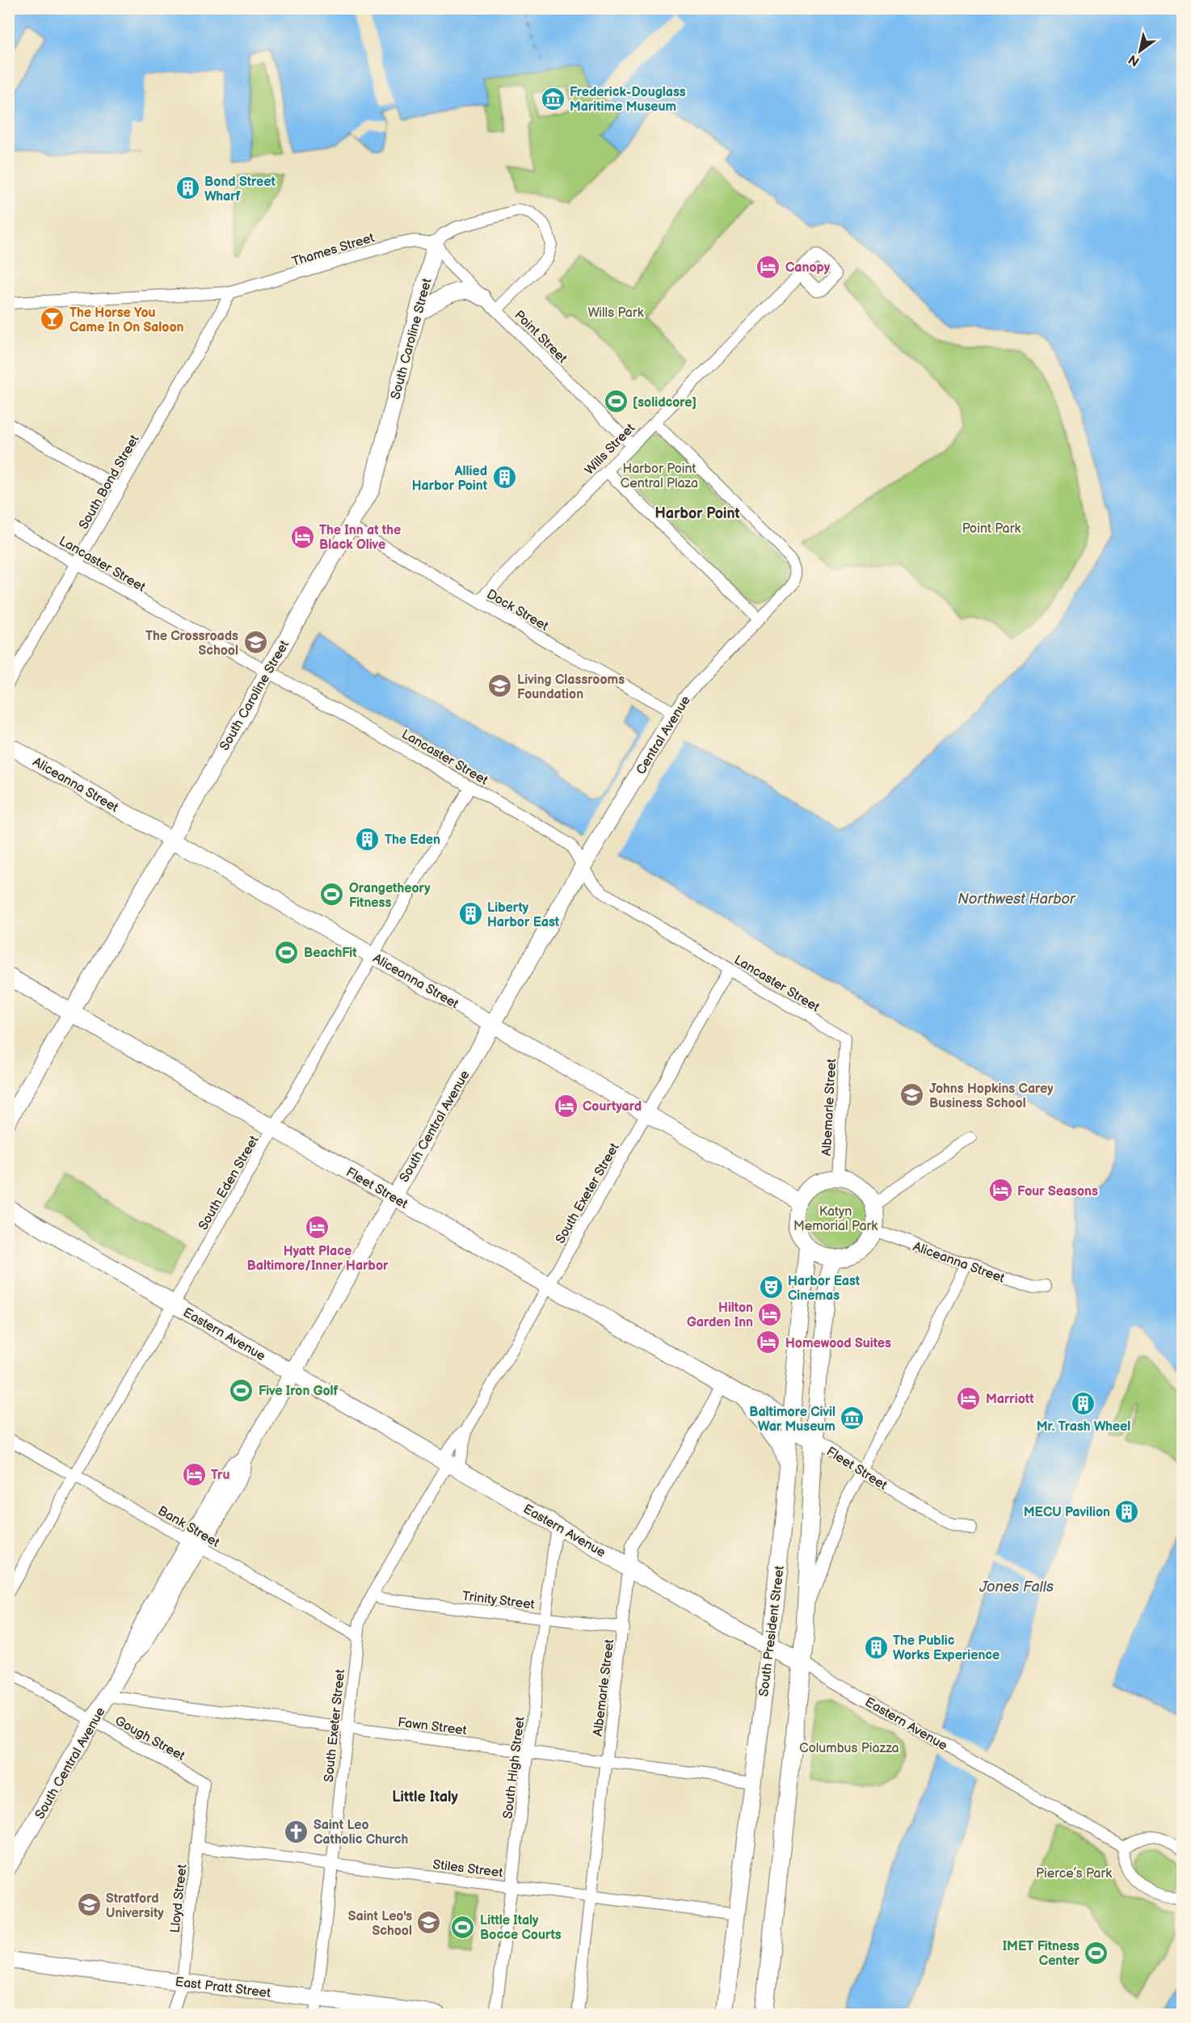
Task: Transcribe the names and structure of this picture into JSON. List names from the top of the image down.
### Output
{
  "streets": {
    "main road": ["Fleet Street", "Eastern Avenue", "South President Street"],
    "street": [
      "Thames Street",
      "Point Street",
      "South Caroline Street",
      "Wills Street",
      "South Bond Street",
      "Lancaster Street",
      "Dock Street",
      "Central Avenue",
      "Aliceanna Street",
      "Albemarle Street",
      "South Central Avenue",
      "South Eden Street",
      "South Exeter Street",
      "Bank Street",
      "Trinity Street",
      "Fawn Street",
      "Gough Street",
      "South High Street",
      "Stiles Street",
      "Lloyd Street",
      "East Pratt Street"
    ]
  },
  "crossings": [
    ["Thames Street", "Point Street"],
    ["Thames Street", "South Caroline Street"],
    ["Thames Street", "South Bond Street"],
    ["Point Street", "South Caroline Street"],
    ["Point Street", "Wills Street"],
    ["South Caroline Street", "Lancaster Street"],
    ["South Caroline Street", "Dock Street"],
    ["South Caroline Street", "Aliceanna Street"],
    ["South Caroline Street", "Fleet Street"],
    ["Wills Street", "Dock Street"],
    ["Wills Street", "Central Avenue"],
    ["South Bond Street", "Lancaster Street"],
    ["Lancaster Street", "Central Avenue"],
    ["Lancaster Street", "Albemarle Street"],
    ["Lancaster Street", "South Central Avenue"],
    ["Lancaster Street", "South Eden Street"],
    ["Lancaster Street", "South Exeter Street"],
    ["Dock Street", "Central Avenue"],
    ["Central Avenue", "South Central Avenue"],
    ["Aliceanna Street", "Albemarle Street"],
    ["Aliceanna Street", "South Central Avenue"],
    ["Aliceanna Street", "South Eden Street"],
    ["Aliceanna Street", "South Exeter Street"],
    ["Aliceanna Street", "South President Street"],
    ["Albemarle Street", "Fleet Street"],
    ["Albemarle Street", "Eastern Avenue"],
    ["Albemarle Street", "Trinity Street"],
    ["Albemarle Street", "South President Street"],
    ["Albemarle Street", "Fawn Street"],
    ["Albemarle Street", "Stiles Street"],
    ["South Central Avenue", "Fleet Street"],
    ["South Central Avenue", "Eastern Avenue"],
    ["South Central Avenue", "Bank Street"],
    ["South Central Avenue", "Fawn Street"],
    ["South Central Avenue", "Gough Street"],
    ["South Eden Street", "Fleet Street"],
    ["South Eden Street", "Eastern Avenue"],
    ["South Eden Street", "Bank Street"],
    ["Fleet Street", "South Exeter Street"],
    ["Fleet Street", "South President Street"],
    ["South Exeter Street", "Eastern Avenue"],
    ["South Exeter Street", "Bank Street"],
    ["South Exeter Street", "Trinity Street"],
    ["South Exeter Street", "Fawn Street"],
    ["South Exeter Street", "Stiles Street"],
    ["South Exeter Street", "East Pratt Street"],
    ["Eastern Avenue", "South President Street"],
    ["Eastern Avenue", "South High Street"],
    ["Trinity Street", "South High Street"],
    ["South President Street", "Fawn Street"],
    ["South President Street", "Stiles Street"],
    ["Fawn Street", "South High Street"],
    ["Gough Street", "Lloyd Street"],
    ["South High Street", "Stiles Street"],
    ["Stiles Street", "Lloyd Street"],
    ["Lloyd Street", "East Pratt Street"]
  ],
  "districts": ["Harbor Point", "Little Italy"],
  "water": ["Northwest Harbor", "Jones Falls"],
  "parks": [
    "Wills Park",
    "Harbor Point Central Plaza",
    "Point Park",
    "Katyn Memorial Park",
    "Columbus Piazza",
    "Pierce’s Park"
  ],
  "places": {
    "museum": ["Frederick-Douglass Maritime Museum", "Baltimore Civil War Museum"],
    "building": [
      "Bond Street Wharf",
      "Allied Harbor Point",
      "The Eden",
      "Liberty Harbor East",
      "Mr. Trash Wheel",
      "MECU Pavilion",
      "The Public Works Experience"
    ],
    "hotel": [
      "Canopy",
      "The Inn at the Black Olive",
      "Courtyard",
      "Four Seasons",
      "Hyatt Place Baltimore/Inner Harbor",
      "Hilton Garden Inn",
      "Homewood Suites",
      "Marriott",
      "Tru"
    ],
    "bar": ["The Horse You Came In On Saloon"],
    "sports": [
      "[solidcore]",
      "Orangetheory Fitness",
      "BeachFit",
      "Five Iron Golf",
      "Little Italy Bocce Courts",
      "IMET Fitness Center"
    ],
    "school or university": [
      "The Crossroads School",
      "Living Classrooms Foundation",
      "Johns Hopkins Carey Business School",
      "Stratford University",
      "Saint Leo's School"
    ],
    "theatre": ["Harbor East Cinemas"],
    "church": ["Saint Leo Catholic Church"]
  },
  "north": "bottom left"
}
